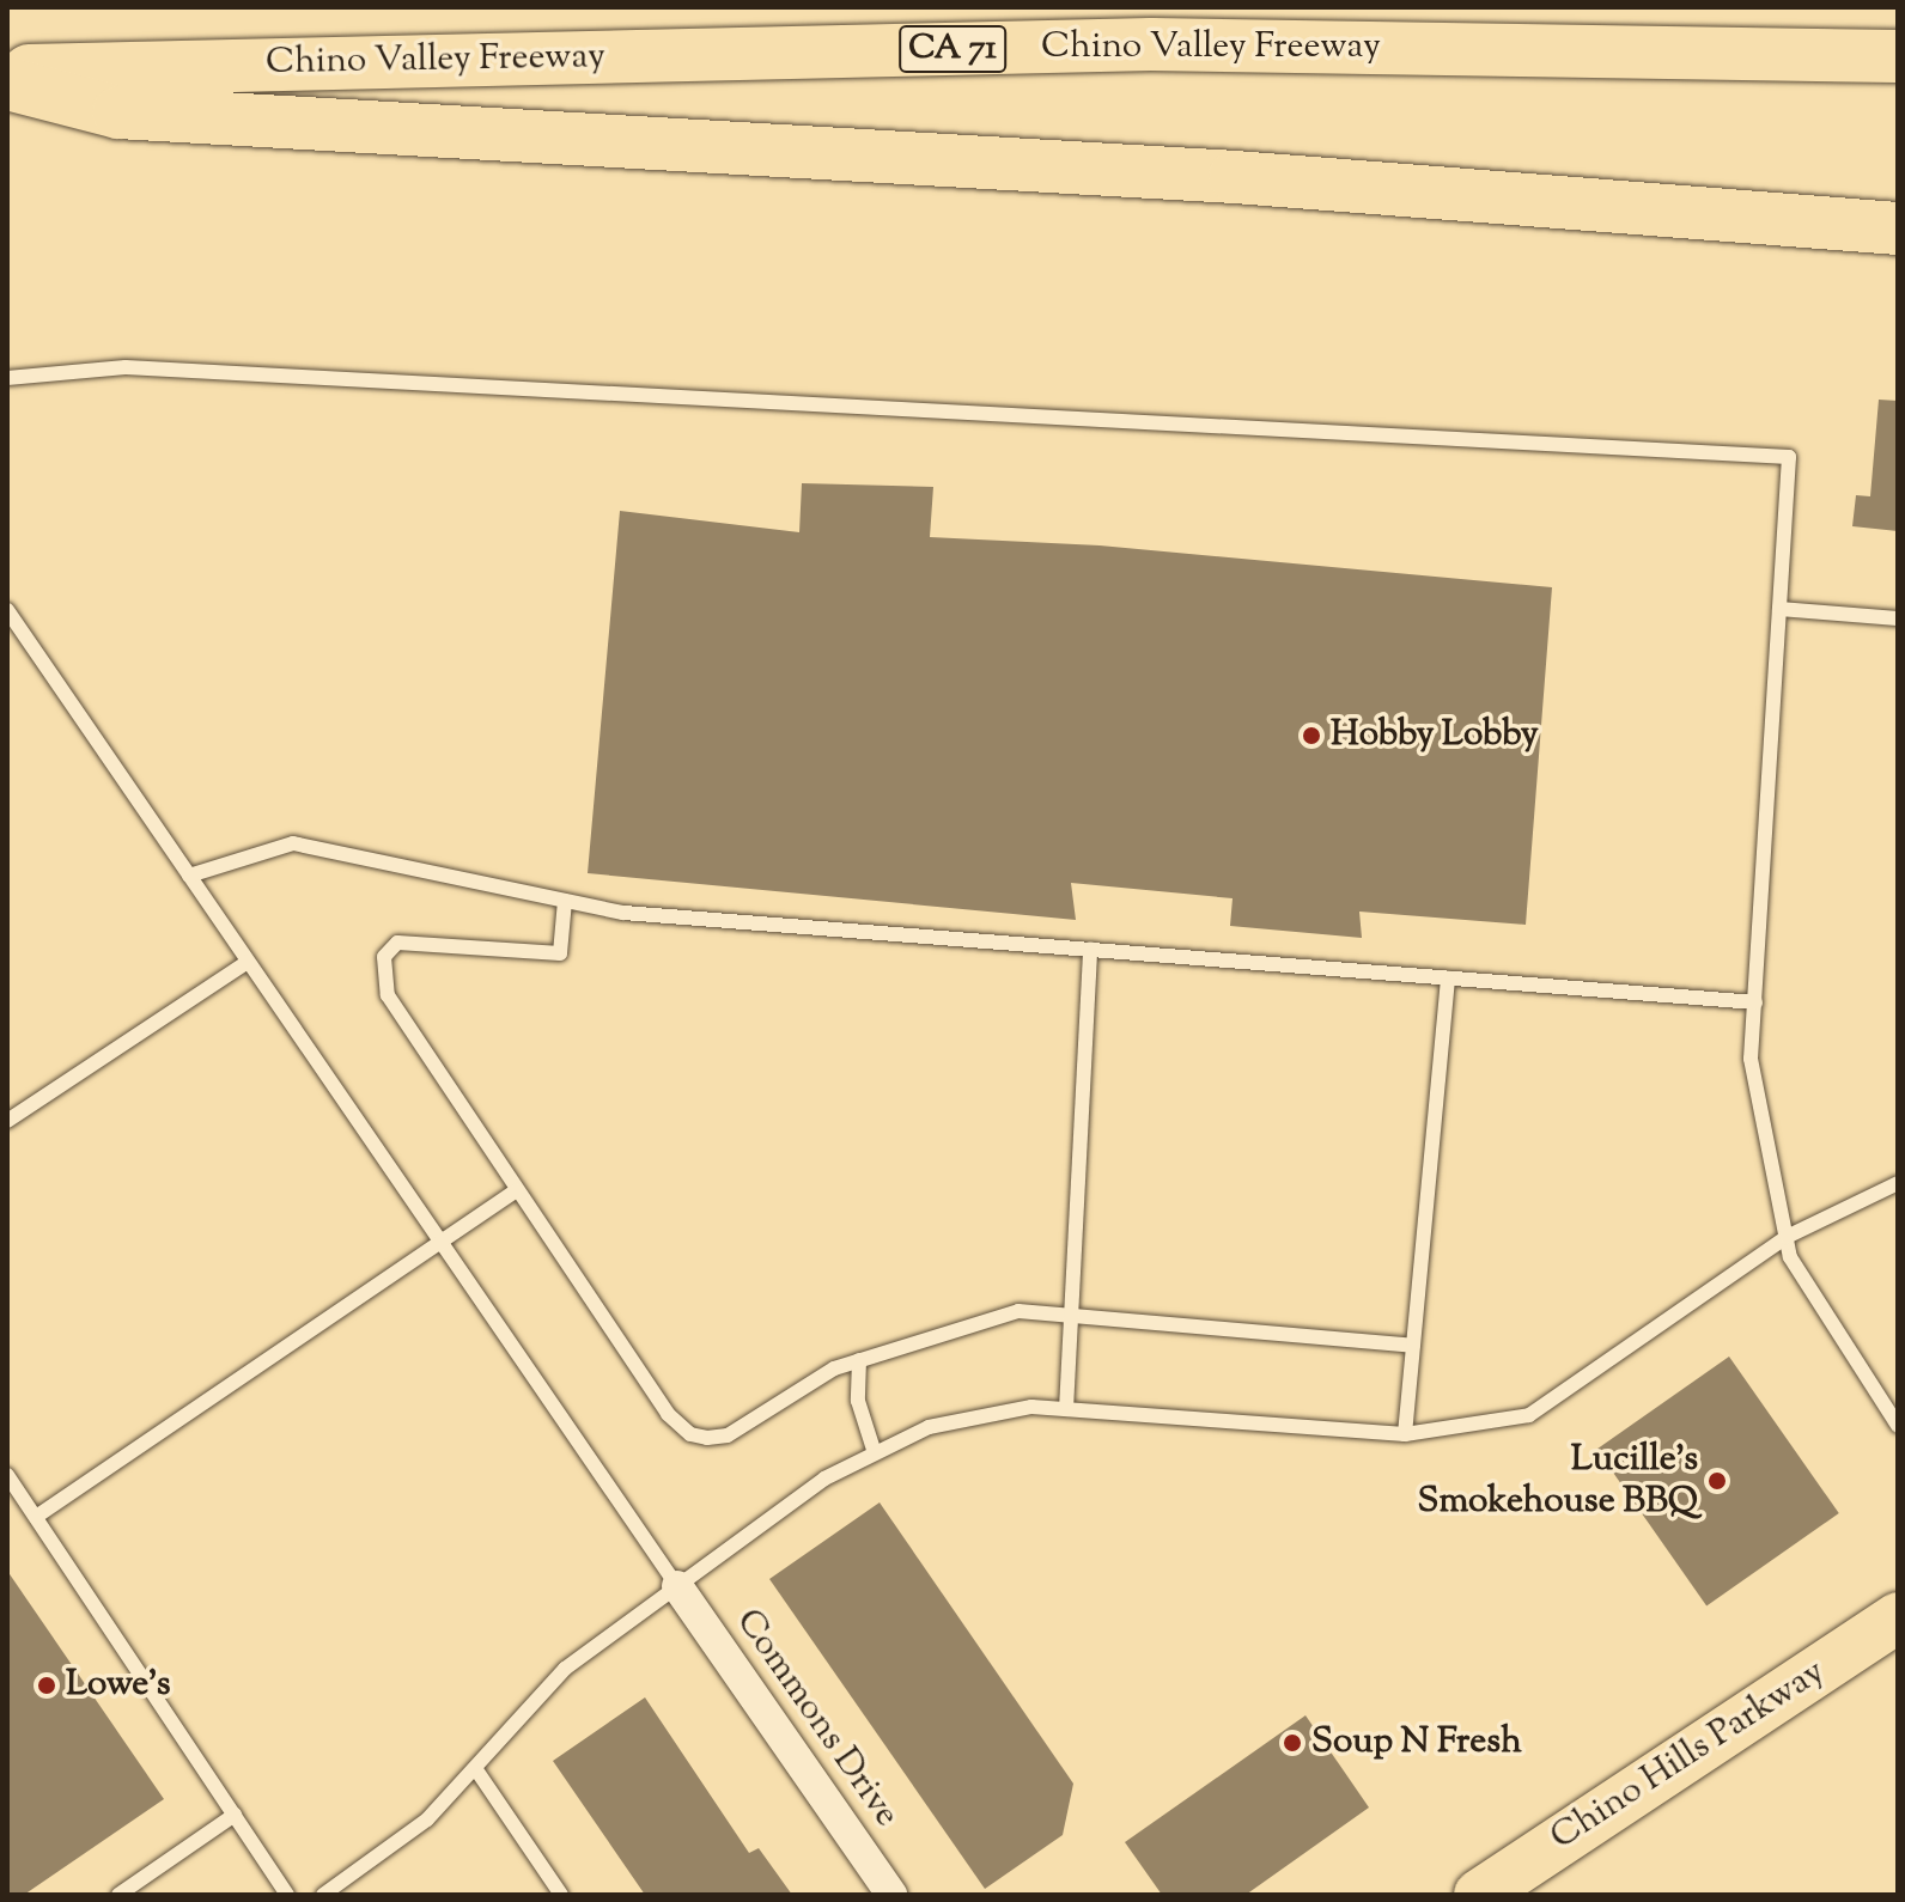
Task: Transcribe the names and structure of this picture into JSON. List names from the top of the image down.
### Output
{
  "streets": {
    "highway": ["Chino Valley Freeway", "CA 71"],
    "main road": ["Chino Hills Parkway"],
    "street": ["Commons Drive"]
  },
  "places": [
    "Hobby Lobby",
    "Lucille's Smokehouse BBQ",
    "Lowe's",
    "Soup N Fresh"
  ]
}
